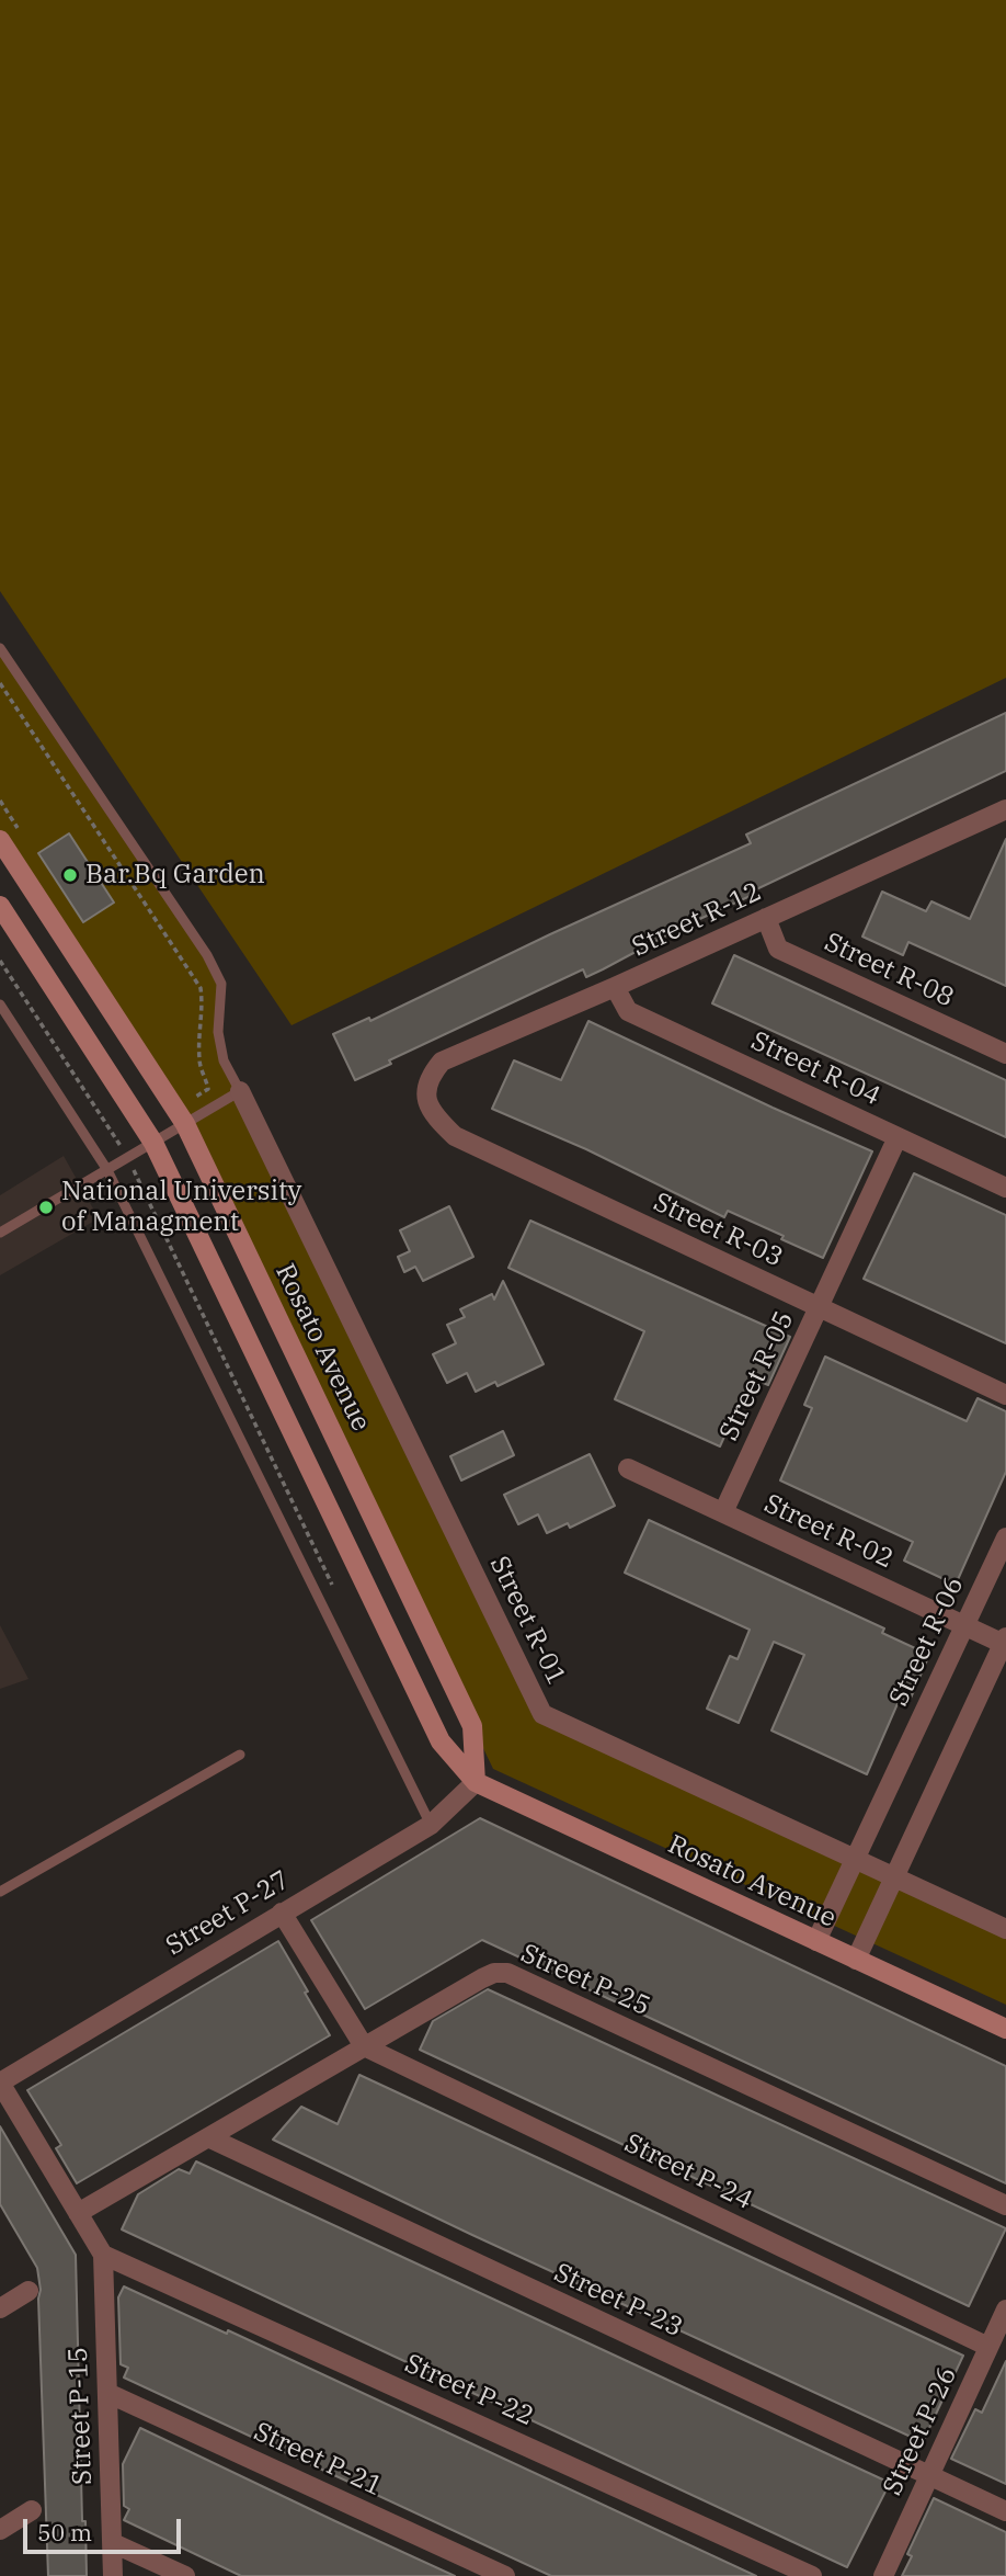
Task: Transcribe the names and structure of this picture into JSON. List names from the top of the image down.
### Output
{
  "streets": {
    "street": [
      "Street R-12",
      "Street R-08",
      "Street R-04",
      "Street R-03",
      "Rosato Avenue",
      "Street R-05",
      "Street R-02",
      "Street R-01",
      "Street R-06",
      "Street P-27",
      "Street P-25",
      "Street P-24",
      "Street P-23",
      "Street P-22",
      "Street P-15",
      "Street P-26",
      "Street P-21"
    ]
  },
  "crossings": [
    ["Street R-12", "Street R-08"],
    ["Street R-12", "Street R-04"],
    ["Street R-12", "Street R-03"],
    ["Street R-04", "Street R-05"],
    ["Street R-03", "Street R-05"],
    ["Rosato Avenue", "Street R-06"],
    ["Rosato Avenue", "Street P-27"],
    ["Street R-05", "Street R-02"],
    ["Street R-02", "Street R-06"],
    ["Street R-01", "Street R-06"],
    ["Street P-25", "Street P-24"],
    ["Street P-25", "Street P-23"],
    ["Street P-24", "Street P-26"],
    ["Street P-23", "Street P-26"],
    ["Street P-22", "Street P-15"],
    ["Street P-15", "Street P-21"]
  ],
  "places": ["Bar.Bq Garden", "National University of Managment"],
  "scale_bar": "50 m"
}
